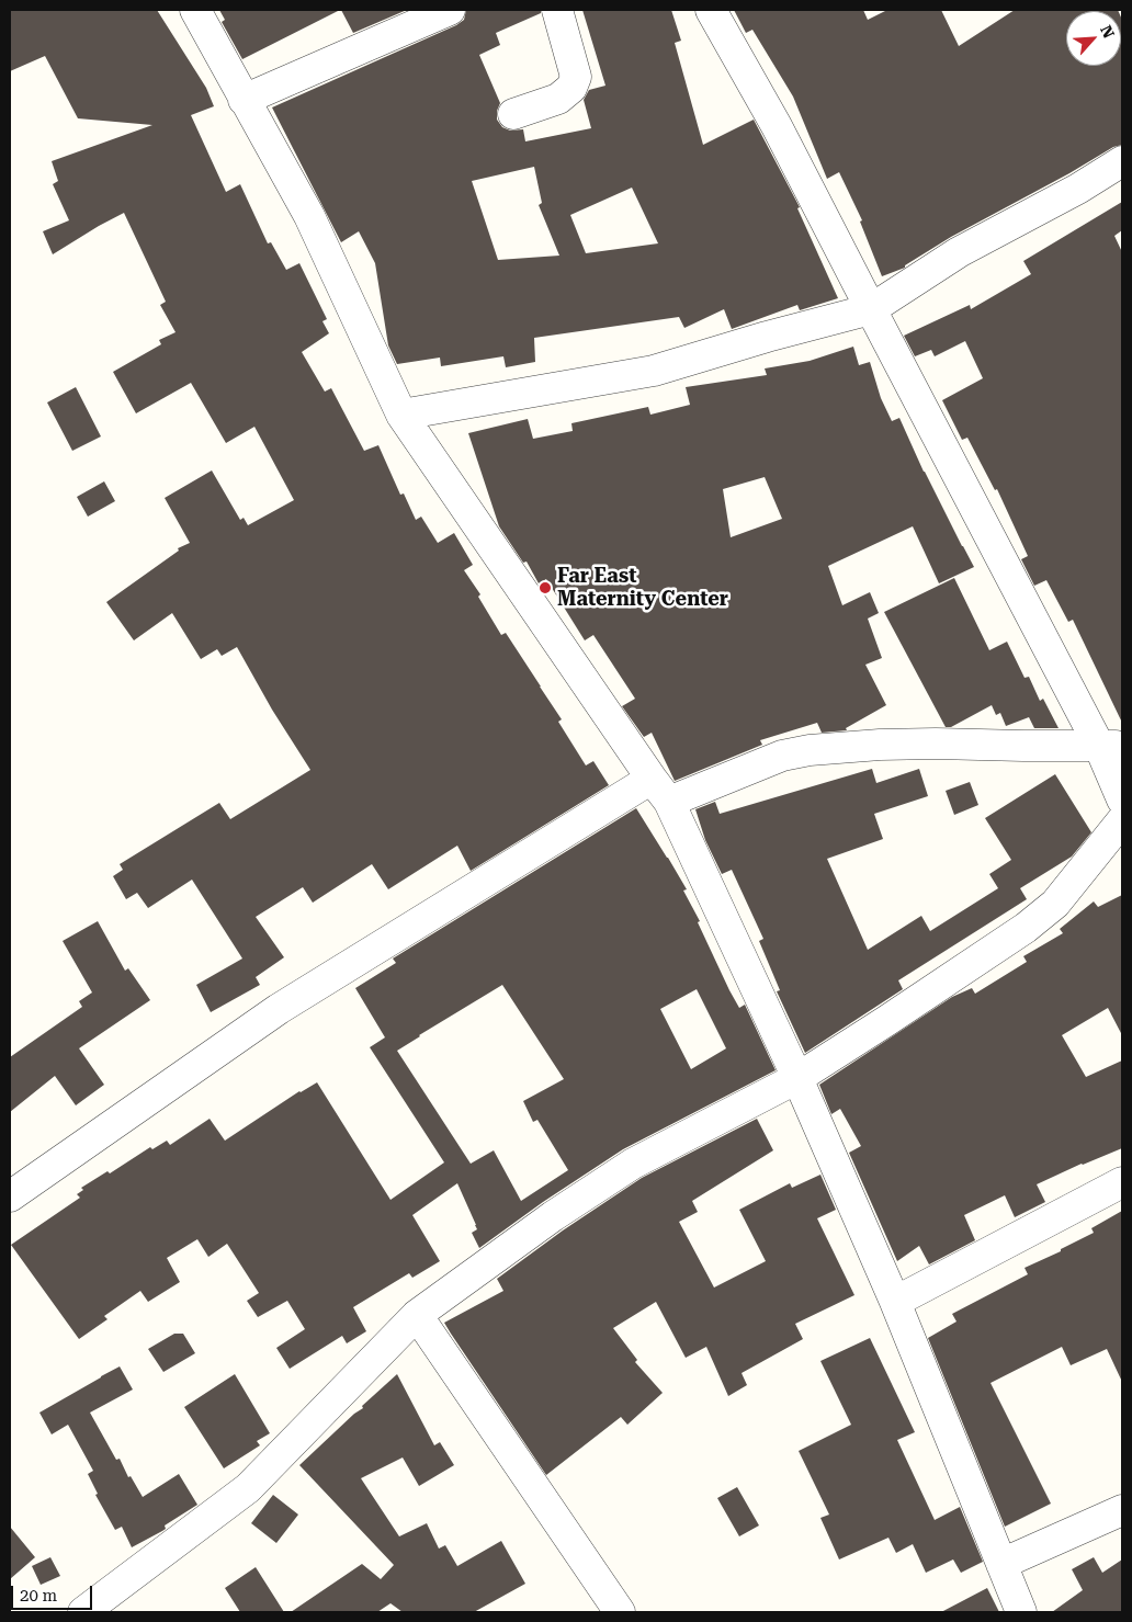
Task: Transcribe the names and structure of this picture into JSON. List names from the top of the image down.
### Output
{
  "places": ["Far East Maternity Center"],
  "scale_bar": "20 m",
  "north": "top right"
}
